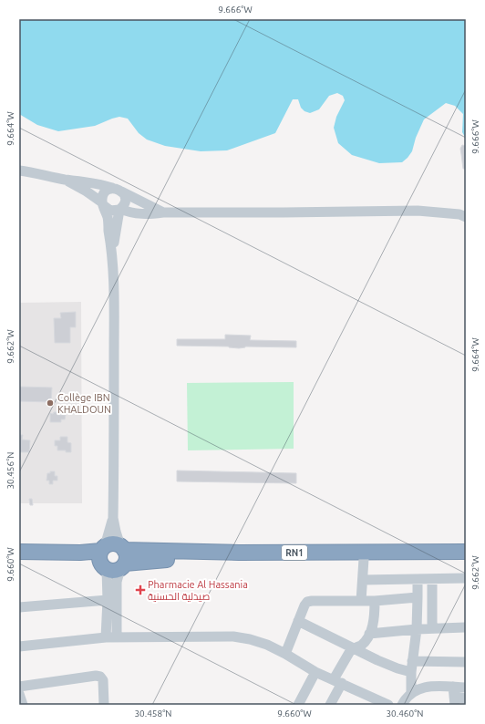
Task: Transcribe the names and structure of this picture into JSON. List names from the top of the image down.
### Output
{
  "streets": {
    "highway": ["RN1"]
  },
  "places": {
    "other": ["Collège IBN KHALDOUN"],
    "health": ["Pharmacie Al Hassania صيدلية الحسنية"]
  },
  "coordinates": [
    "9.666°W",
    "9.664°W",
    "9.662°W",
    "30.456°N",
    "9.660°W",
    "30.458°N",
    "30.460°N"
  ]
}
